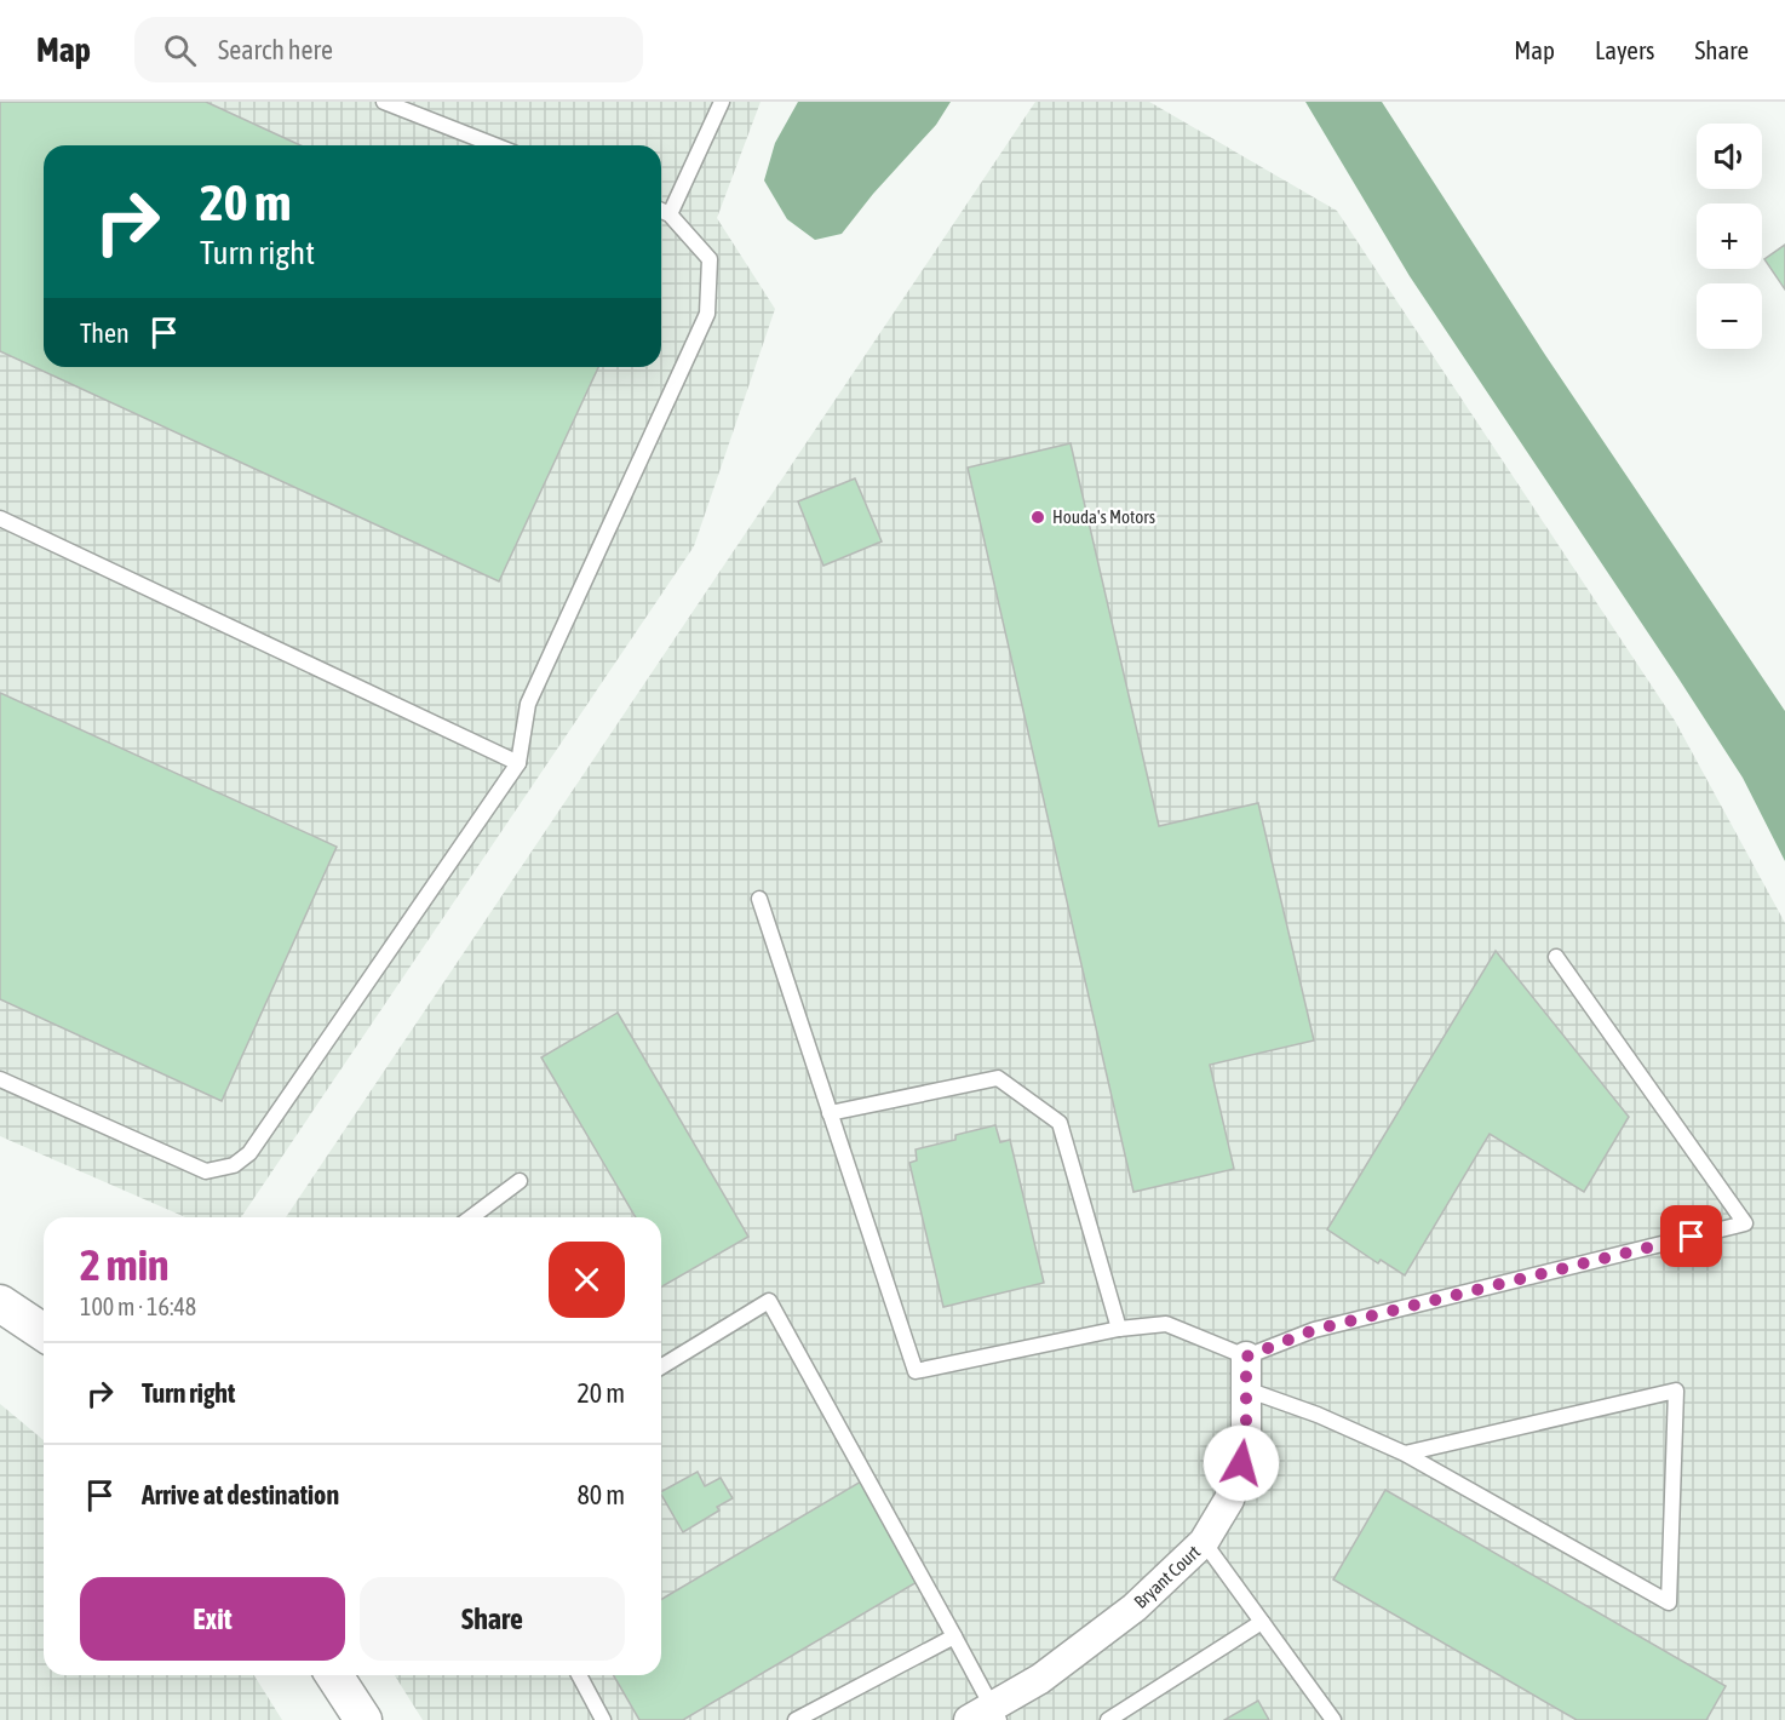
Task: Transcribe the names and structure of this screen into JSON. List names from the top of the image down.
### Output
{
  "streets": {
    "street": ["Bryant Court"]
  },
  "places": ["Houda's Motors"],
  "page": {
    "header": "Map",
    "search": "Search here",
    "nav": ["Map", "Layers", "Share"],
    "map_buttons": ["+", "−"],
    "turn": ["20 m", "Turn right"],
    "then": "Then",
    "heading": ["2 min", "100 m · 16:48"],
    "list": [
      {
        "name": "Turn right",
        "value": "20 m"
      },
      {
        "name": "Arrive at destination",
        "value": "80 m"
      }
    ],
    "buttons": ["Exit", "Share"]
  }
}
